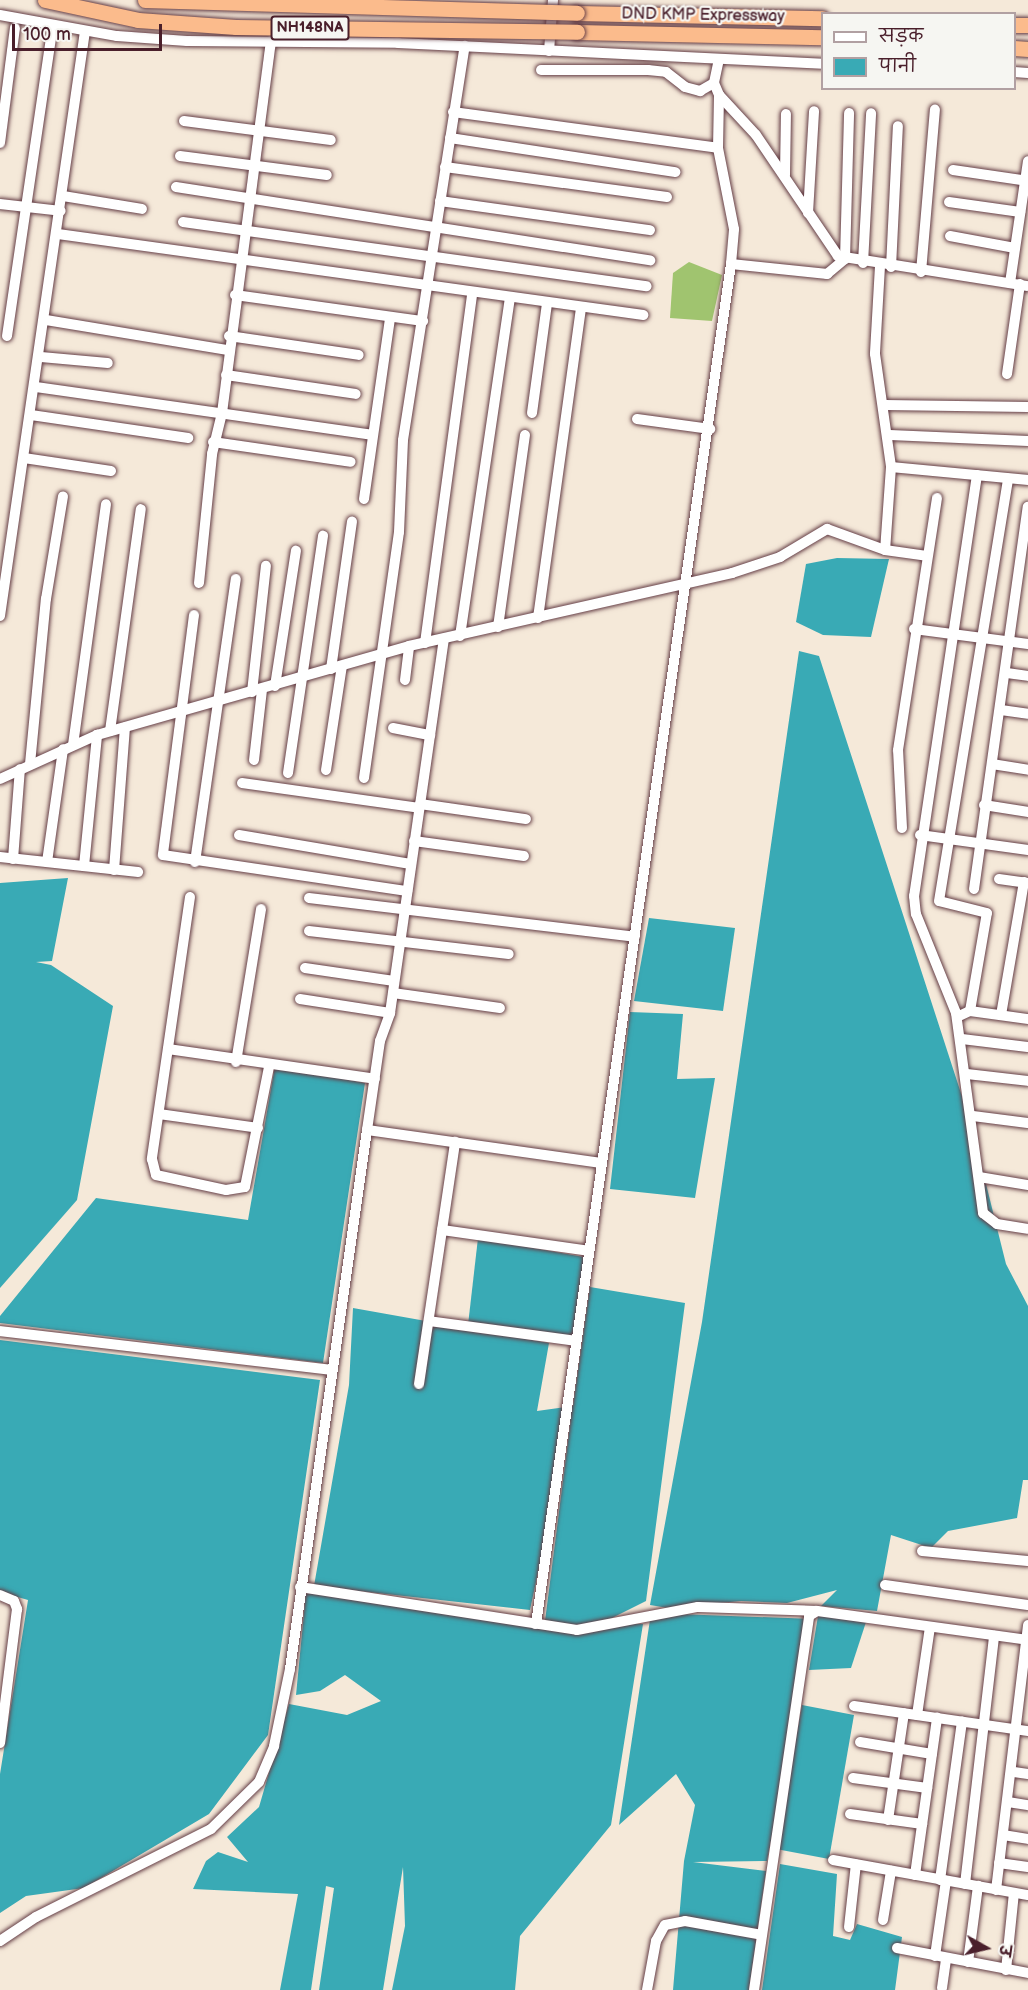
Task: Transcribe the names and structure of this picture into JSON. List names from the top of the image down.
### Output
{
  "streets": {
    "highway": ["DND KMP Expressway", "NH148NA"]
  },
  "legend": ["सड़क", "पानी"],
  "scale_bar": "100 m",
  "north": "right"
}
